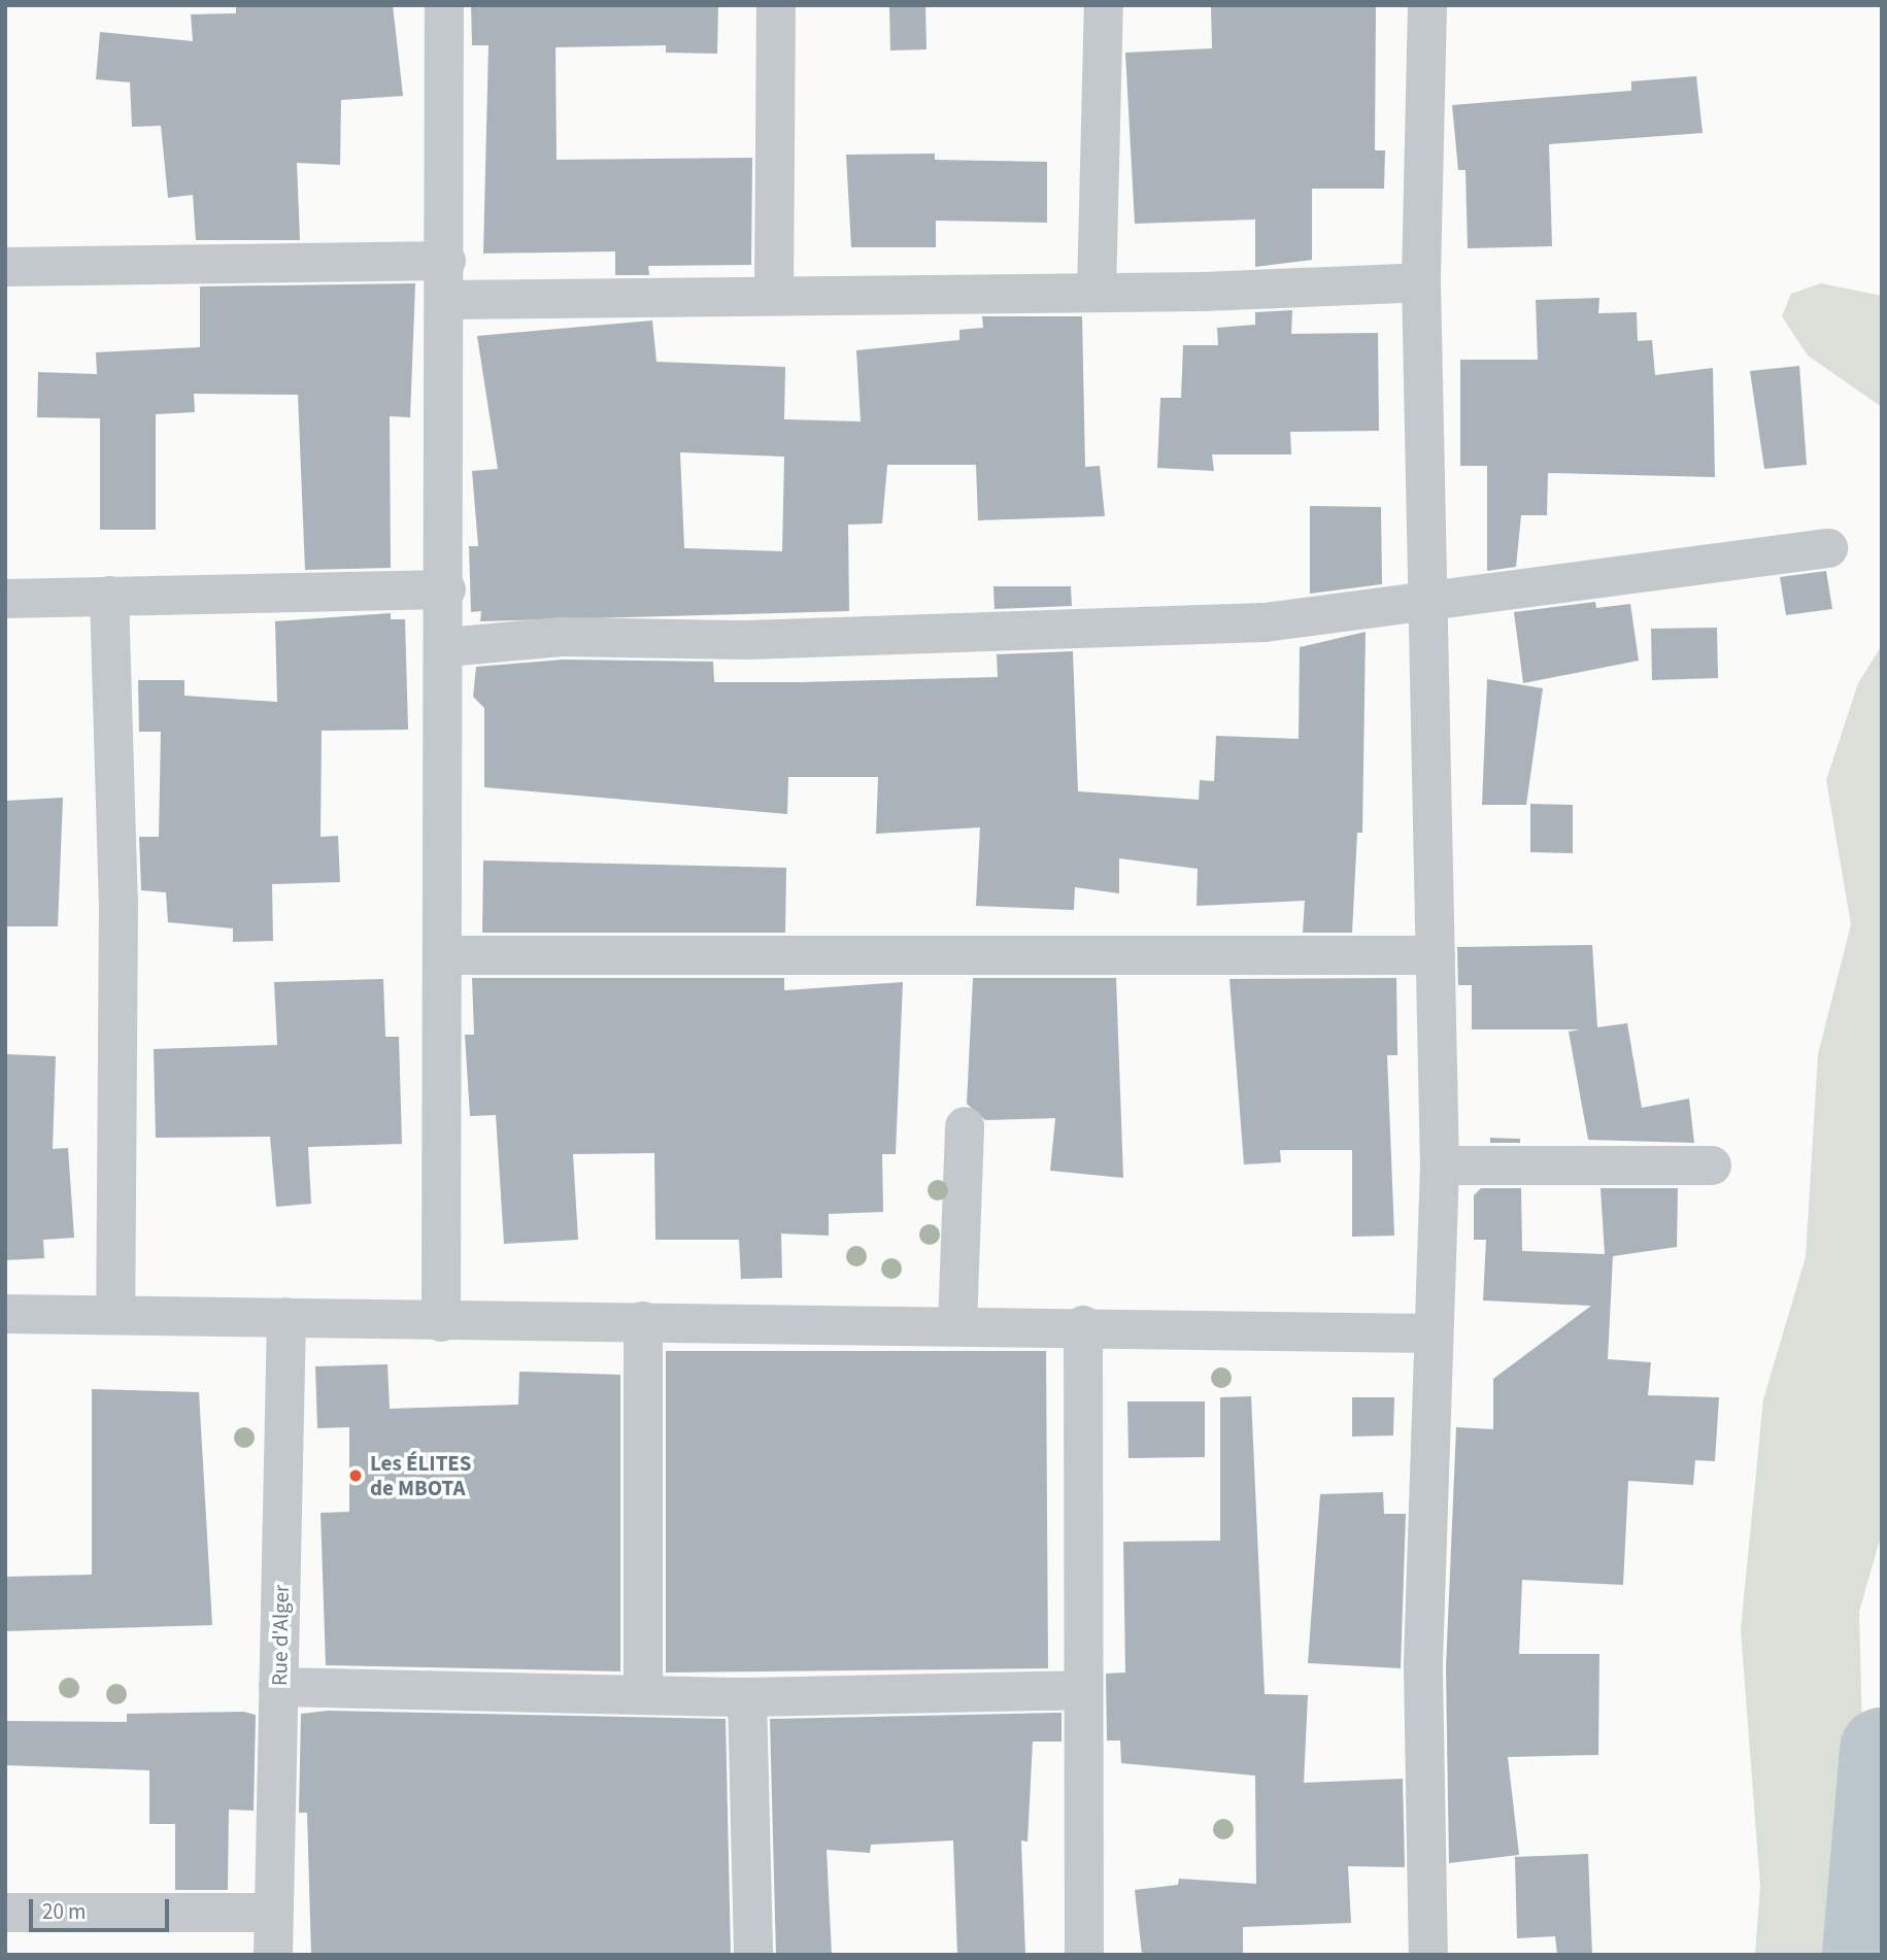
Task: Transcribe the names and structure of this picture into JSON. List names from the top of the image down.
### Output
{
  "streets": {
    "street": ["Rue d'Alger"]
  },
  "places": ["Les ÉLITES de MBOTA"],
  "scale_bar": "20 m"
}
